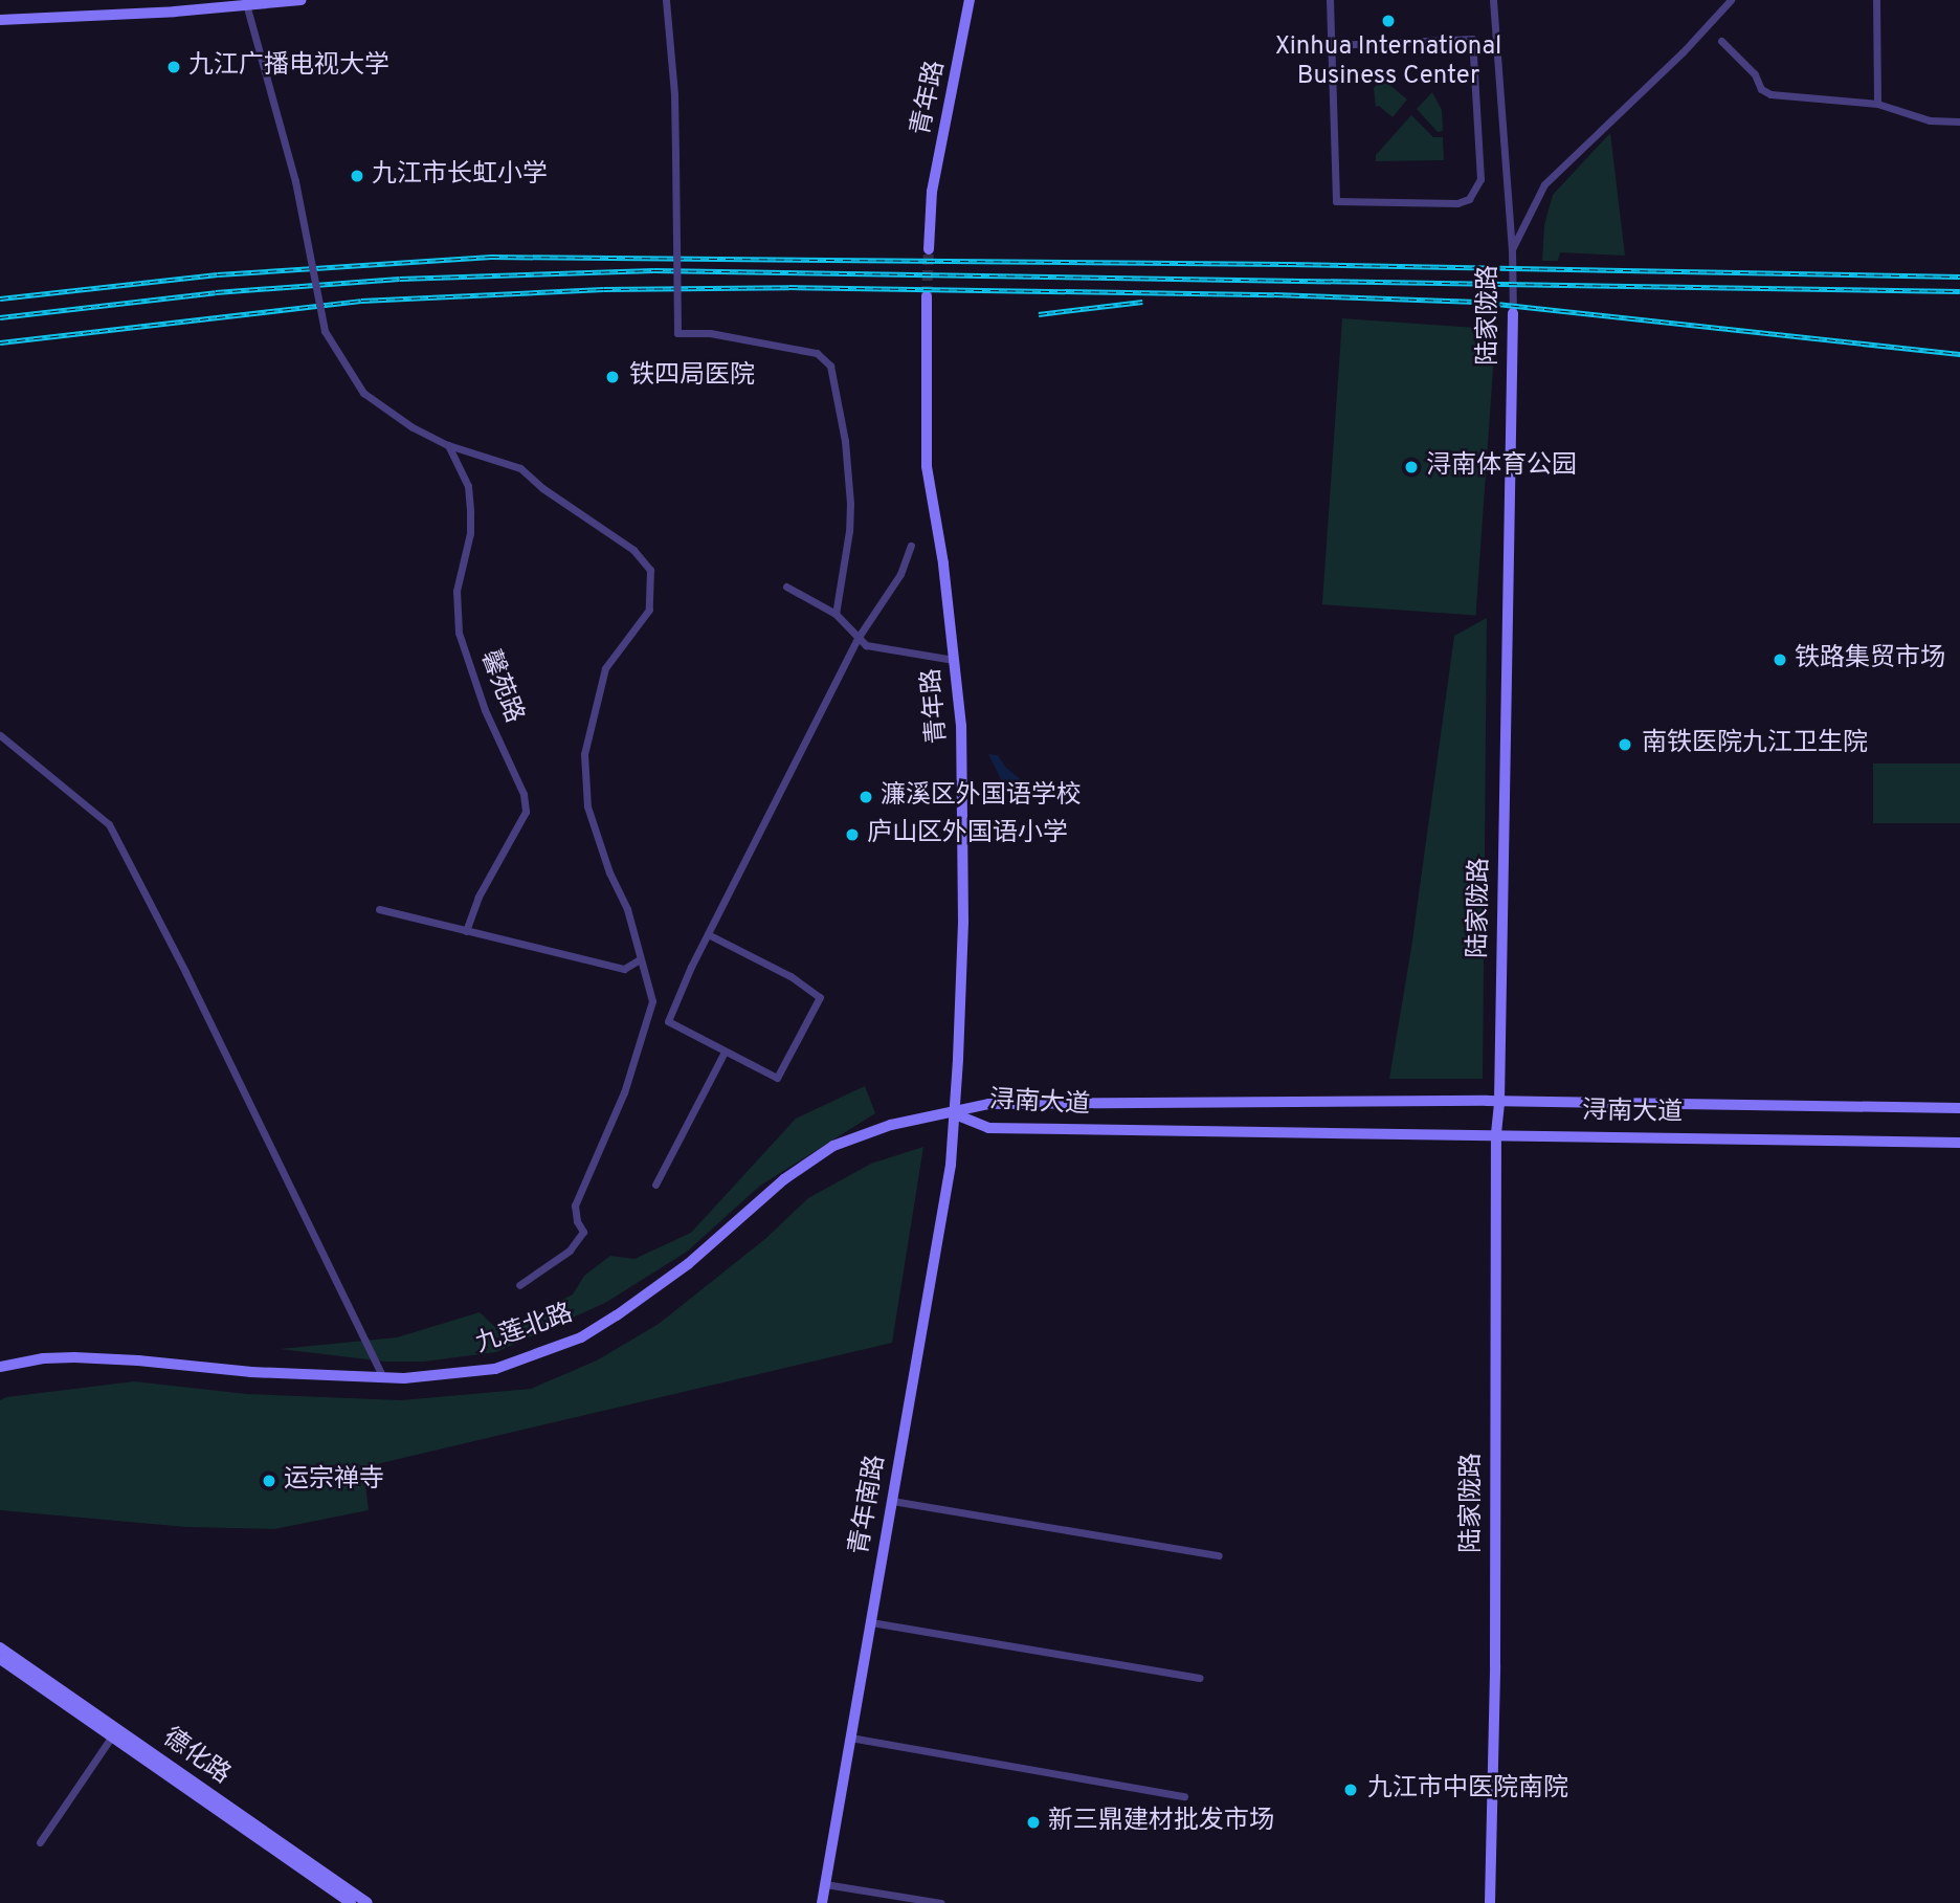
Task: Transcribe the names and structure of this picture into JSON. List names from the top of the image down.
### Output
{
  "streets": {
    "main road": [
      "青年路",
      "陆家陇路",
      "浔南大道",
      "九莲北路",
      "青年南路",
      "德化路"
    ],
    "street": ["馨苑路"]
  },
  "crossings": [
    ["青年路", "浔南大道"],
    ["青年路", "九莲北路"],
    ["青年路", "青年南路"],
    ["陆家陇路", "浔南大道"],
    ["浔南大道", "九莲北路"],
    ["浔南大道", "青年南路"],
    ["九莲北路", "青年南路"]
  ],
  "places": [
    "Xinhua International Business Center",
    "九江广播电视大学",
    "九江市长虹小学",
    "铁四局医院",
    "浔南体育公园",
    "铁路集贸市场",
    "南铁医院九江卫生院",
    "濂溪区外国语学校",
    "庐山区外国语小学",
    "运宗禅寺",
    "九江市中医院南院",
    "新三鼎建材批发市场"
  ]
}
